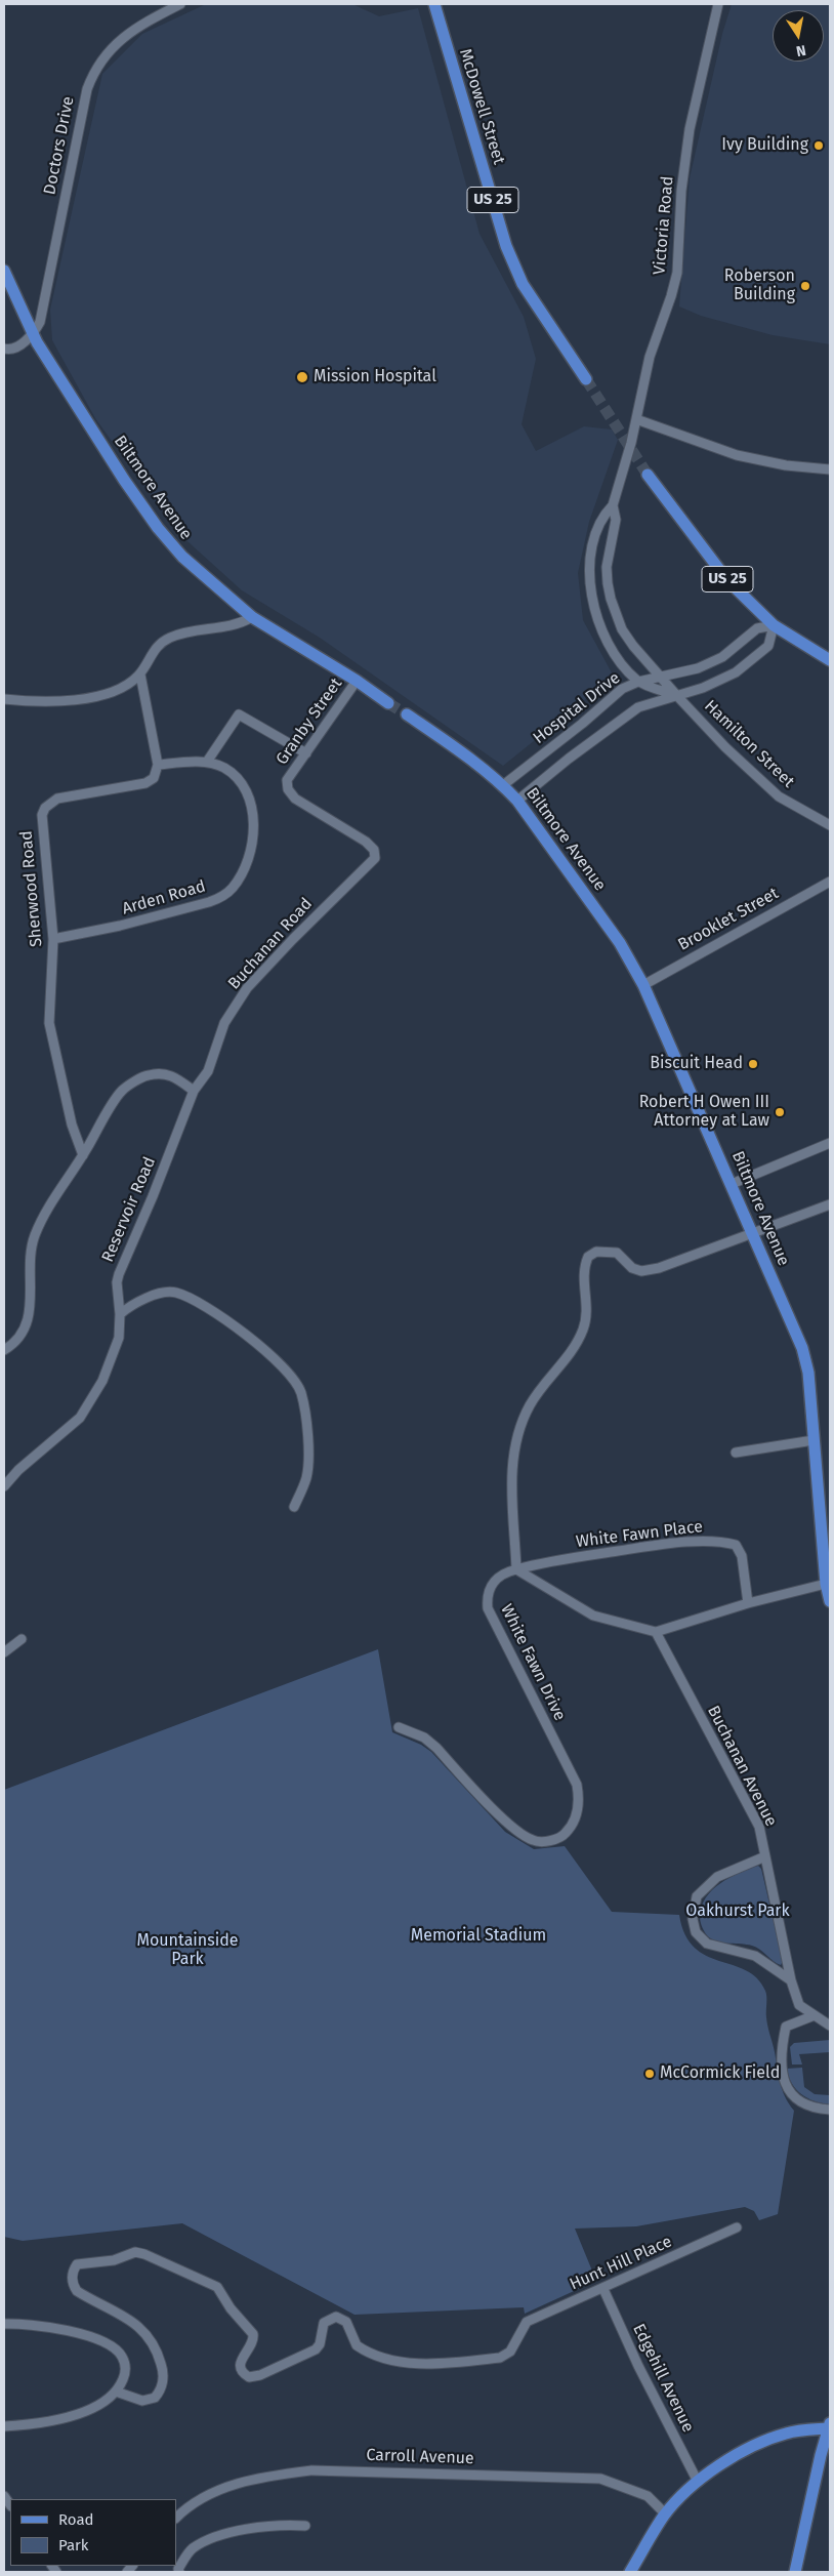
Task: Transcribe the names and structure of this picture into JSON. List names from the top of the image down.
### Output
{
  "streets": {
    "main road": ["McDowell Street", "US 25", "Biltmore Avenue"],
    "street": [
      "Doctors Drive",
      "Victoria Road",
      "Hospital Drive",
      "Granby Street",
      "Hamilton Street",
      "Sherwood Road",
      "Arden Road",
      "Brooklet Street",
      "Buchanan Road",
      "Reservoir Road",
      "White Fawn Place",
      "White Fawn Drive",
      "Buchanan Avenue",
      "Hunt Hill Place",
      "Edgehill Avenue",
      "Carroll Avenue"
    ]
  },
  "crossings": [
    ["Doctors Drive", "Biltmore Avenue"],
    ["US 25", "Hospital Drive"],
    ["Victoria Road", "Hospital Drive"],
    ["Victoria Road", "Hamilton Street"],
    ["Biltmore Avenue", "Hospital Drive"],
    ["Biltmore Avenue", "Granby Street"],
    ["Biltmore Avenue", "Brooklet Street"],
    ["Hospital Drive", "Hamilton Street"],
    ["Granby Street", "Buchanan Road"],
    ["Sherwood Road", "Arden Road"],
    ["Buchanan Road", "Reservoir Road"],
    ["White Fawn Place", "White Fawn Drive"],
    ["Hunt Hill Place", "Edgehill Avenue"]
  ],
  "parks": ["Oakhurst Park", "Memorial Stadium", "Mountainside Park"],
  "places": [
    "Ivy Building",
    "Roberson Building",
    "Mission Hospital",
    "Biscuit Head",
    "Robert H Owen III Attorney at Law",
    "McCormick Field"
  ],
  "legend": ["Road", "Park"],
  "north": "bottom"
}
